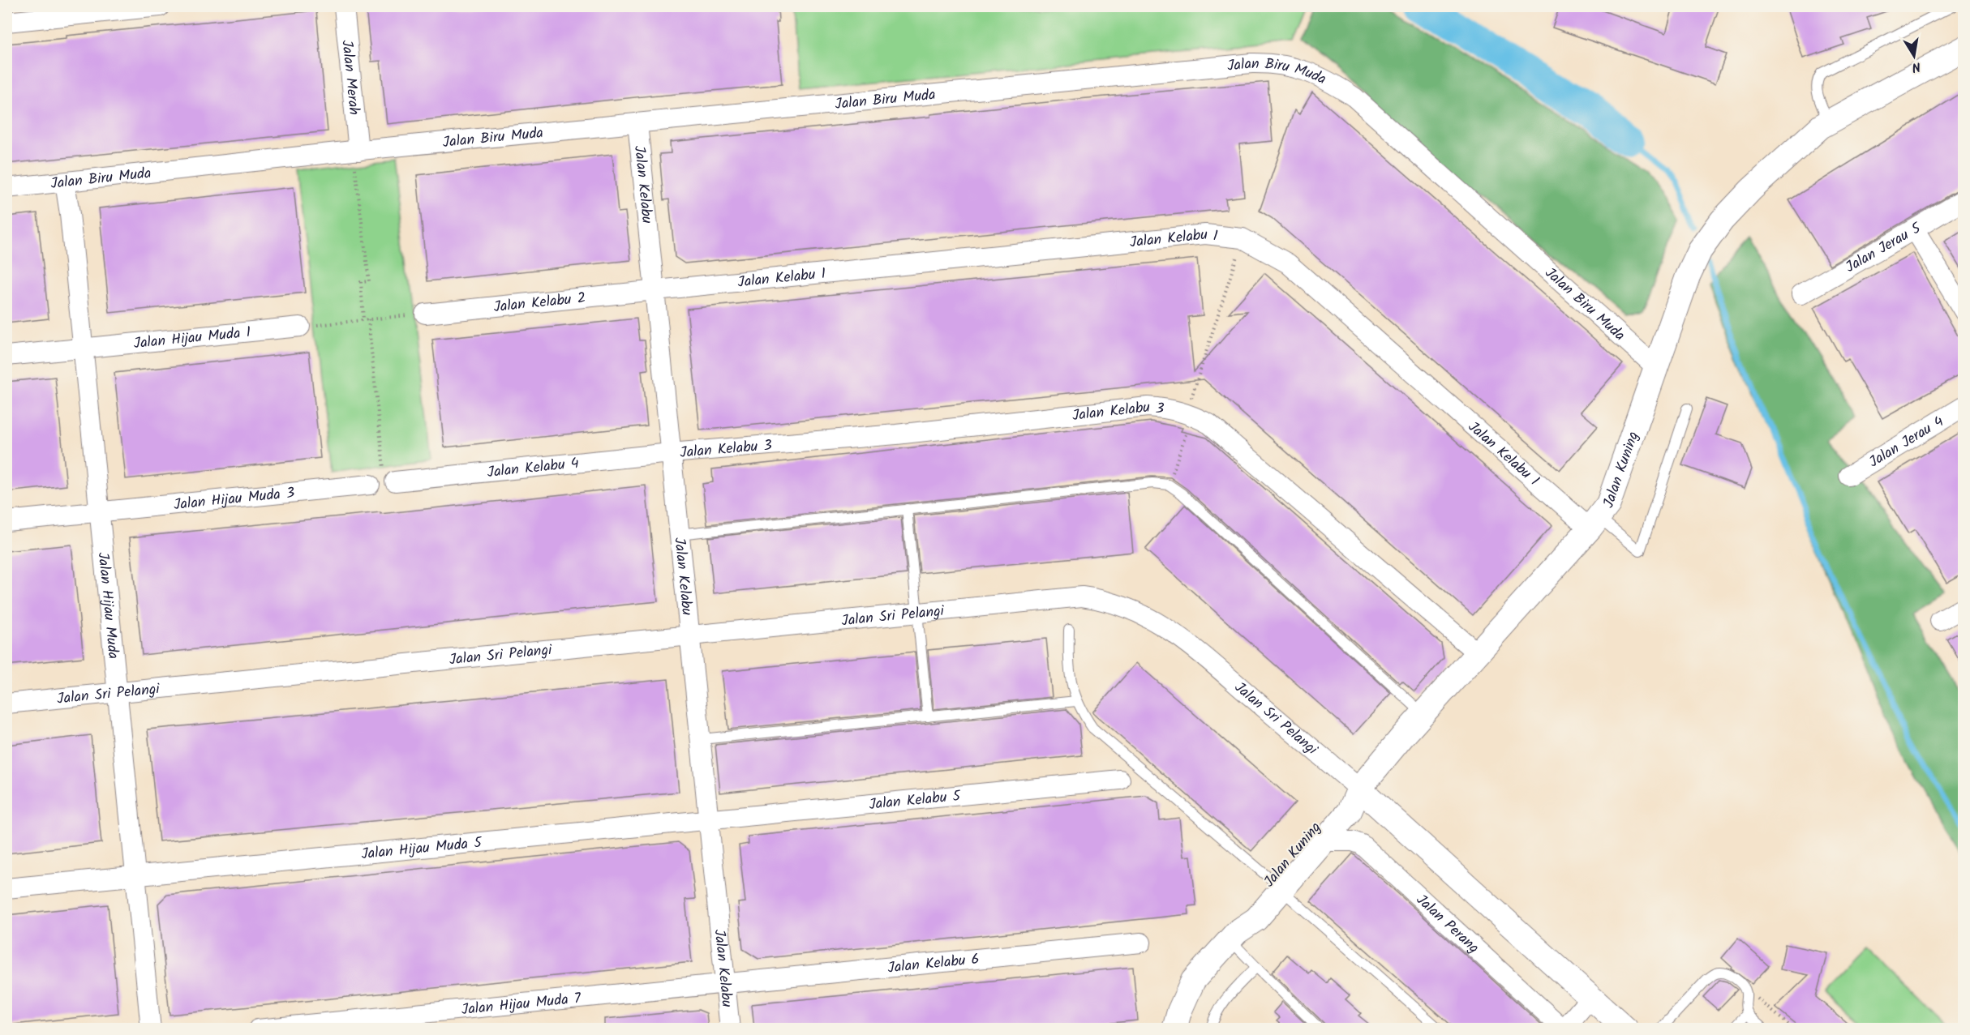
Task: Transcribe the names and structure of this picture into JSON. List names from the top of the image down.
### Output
{
  "streets": {
    "street": [
      "Jalan Biru Muda",
      "Jalan Merah",
      "Jalan Kelabu",
      "Jalan Kelabu 1",
      "Jalan Jerau 5",
      "Jalan Kelabu 2",
      "Jalan Hijau Muda 1",
      "Jalan Kelabu 3",
      "Jalan Jerau 4",
      "Jalan Kelabu 4",
      "Jalan Kuning",
      "Jalan Hijau Muda 3",
      "Jalan Hijau Muda",
      "Jalan Sri Pelangi",
      "Jalan Kelabu 5",
      "Jalan Hijau Muda 5",
      "Jalan Perang",
      "Jalan Kelabu 6",
      "Jalan Hijau Muda 7"
    ]
  },
  "crossings": [
    ["Jalan Biru Muda", "Jalan Merah"],
    ["Jalan Biru Muda", "Jalan Kelabu"],
    ["Jalan Biru Muda", "Jalan Kuning"],
    ["Jalan Biru Muda", "Jalan Hijau Muda"],
    ["Jalan Kelabu", "Jalan Kelabu 1"],
    ["Jalan Kelabu", "Jalan Kelabu 2"],
    ["Jalan Kelabu", "Jalan Kelabu 3"],
    ["Jalan Kelabu", "Jalan Kelabu 4"],
    ["Jalan Kelabu", "Jalan Sri Pelangi"],
    ["Jalan Kelabu", "Jalan Kelabu 5"],
    ["Jalan Kelabu", "Jalan Hijau Muda 5"],
    ["Jalan Kelabu", "Jalan Kelabu 6"],
    ["Jalan Kelabu", "Jalan Hijau Muda 7"],
    ["Jalan Kelabu 1", "Jalan Kelabu 2"],
    ["Jalan Kelabu 1", "Jalan Kuning"],
    ["Jalan Hijau Muda 1", "Jalan Hijau Muda"],
    ["Jalan Kelabu 3", "Jalan Kelabu 4"],
    ["Jalan Kelabu 3", "Jalan Kuning"],
    ["Jalan Kelabu 4", "Jalan Hijau Muda 3"],
    ["Jalan Kuning", "Jalan Sri Pelangi"],
    ["Jalan Kuning", "Jalan Perang"],
    ["Jalan Hijau Muda 3", "Jalan Hijau Muda"],
    ["Jalan Hijau Muda", "Jalan Sri Pelangi"],
    ["Jalan Hijau Muda", "Jalan Hijau Muda 5"],
    ["Jalan Kelabu 5", "Jalan Hijau Muda 5"],
    ["Jalan Kelabu 6", "Jalan Hijau Muda 7"]
  ],
  "north": "bottom"
}
